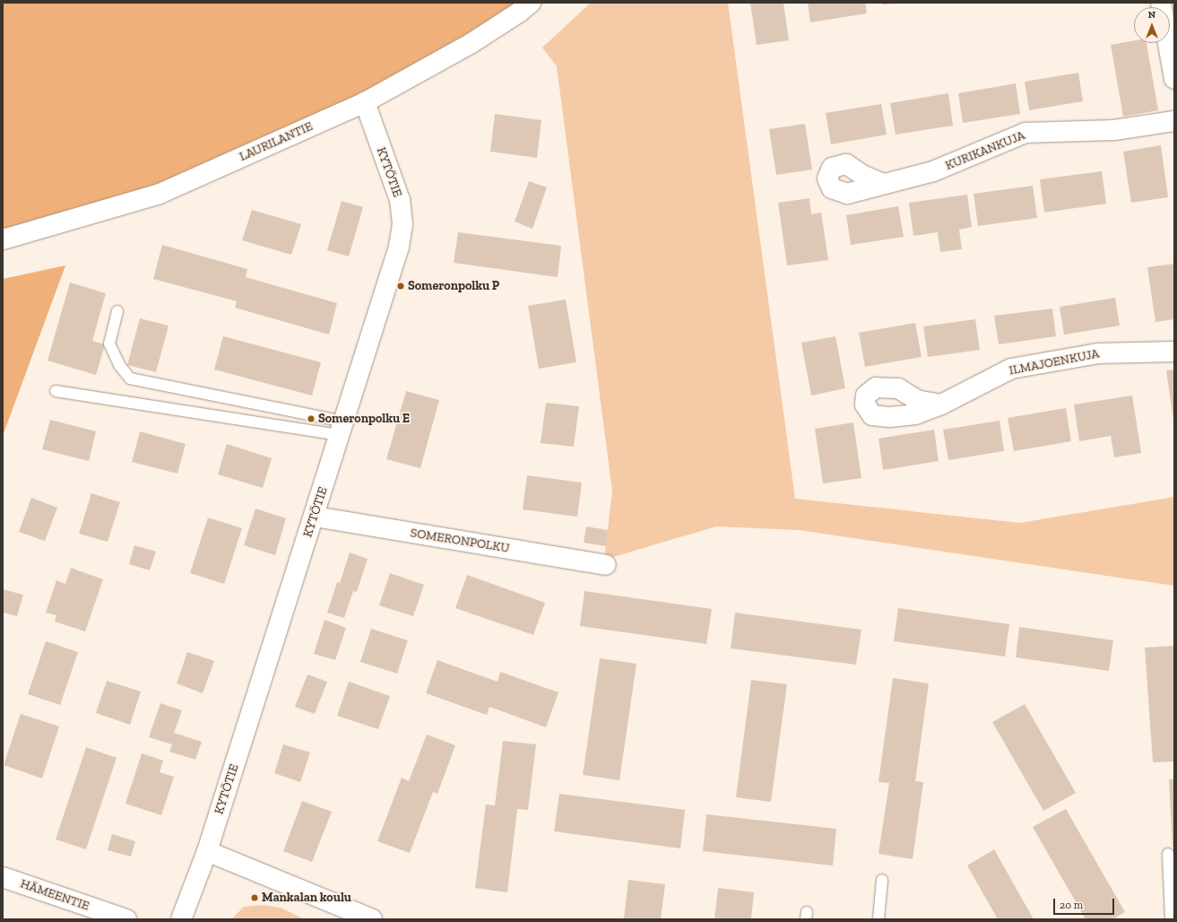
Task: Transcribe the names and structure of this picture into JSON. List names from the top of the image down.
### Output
{
  "streets": {
    "street": [
      "LAURILANTIE",
      "KURIKANKUJA",
      "KYTÖTIE",
      "ILMAJOENKUJA",
      "SOMERONPOLKU",
      "HÄMEENTIE"
    ]
  },
  "crossings": [
    ["LAURILANTIE", "KYTÖTIE"],
    ["KYTÖTIE", "SOMERONPOLKU"]
  ],
  "places": ["Someronpolku P", "Someronpolku E", "Mankalan koulu"],
  "scale_bar": "20 m",
  "north": "top"
}
